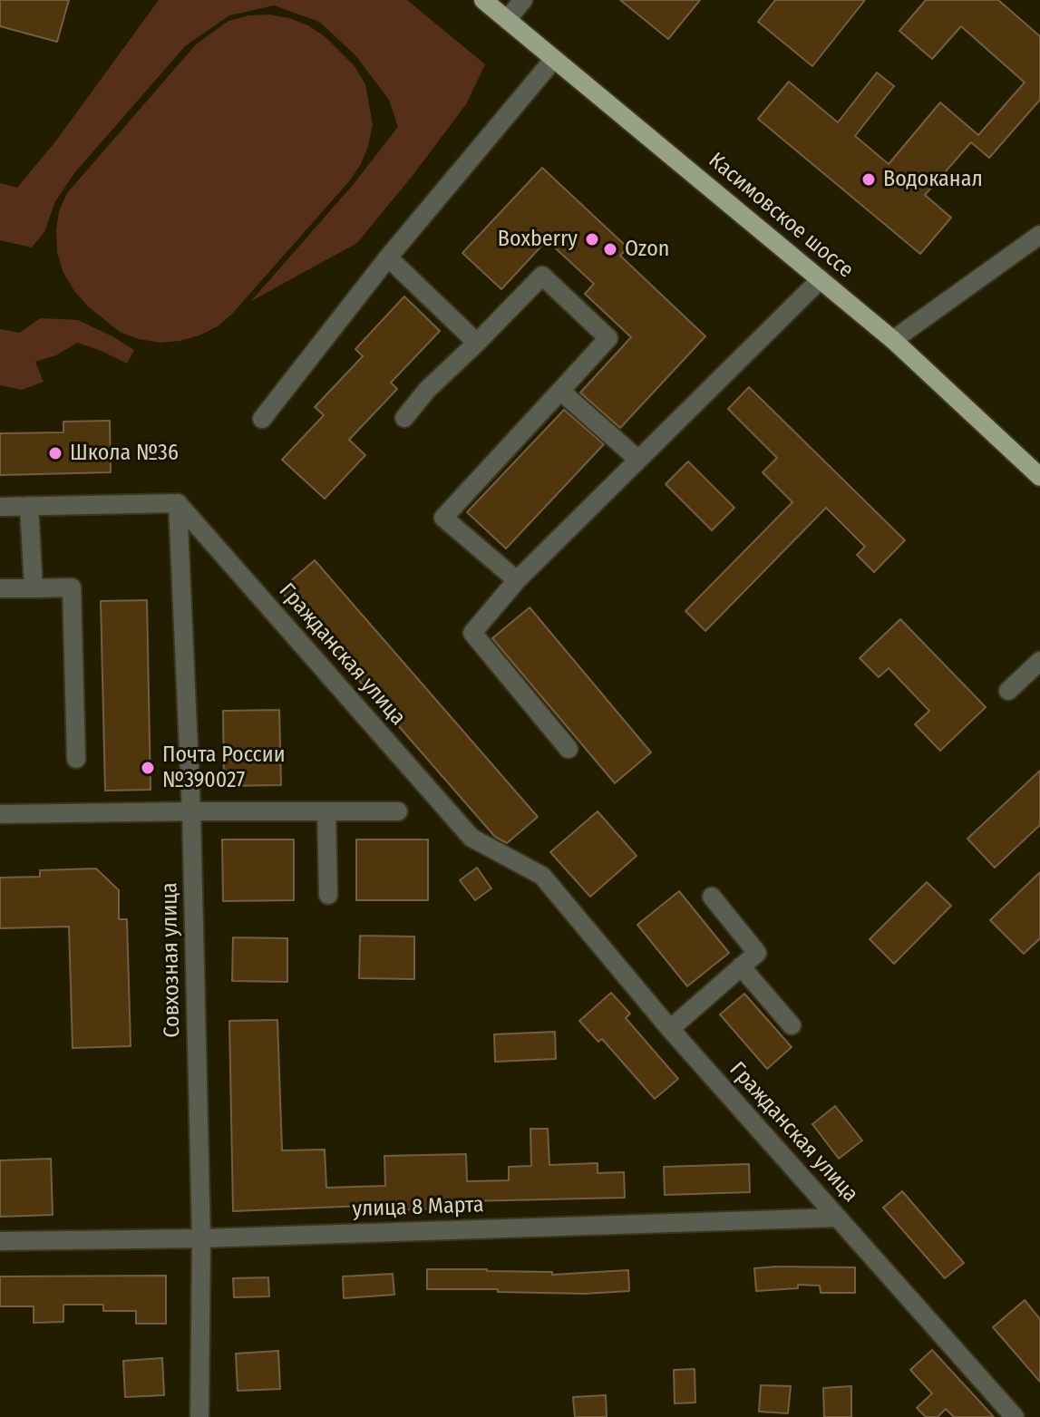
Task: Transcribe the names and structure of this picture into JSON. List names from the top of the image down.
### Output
{
  "streets": {
    "main road": ["Касимовское шоссе"],
    "street": ["Гражданская улица", "Совхозная улица", "улица 8 Марта"]
  },
  "crossings": [
    ["Гражданская улица", "Совхозная улица"],
    ["Гражданская улица", "улица 8 Марта"],
    ["Совхозная улица", "улица 8 Марта"]
  ],
  "places": [
    "Водоканал",
    "Boxberry",
    "Ozon",
    "Школа №36",
    "Почта России №390027"
  ]
}
